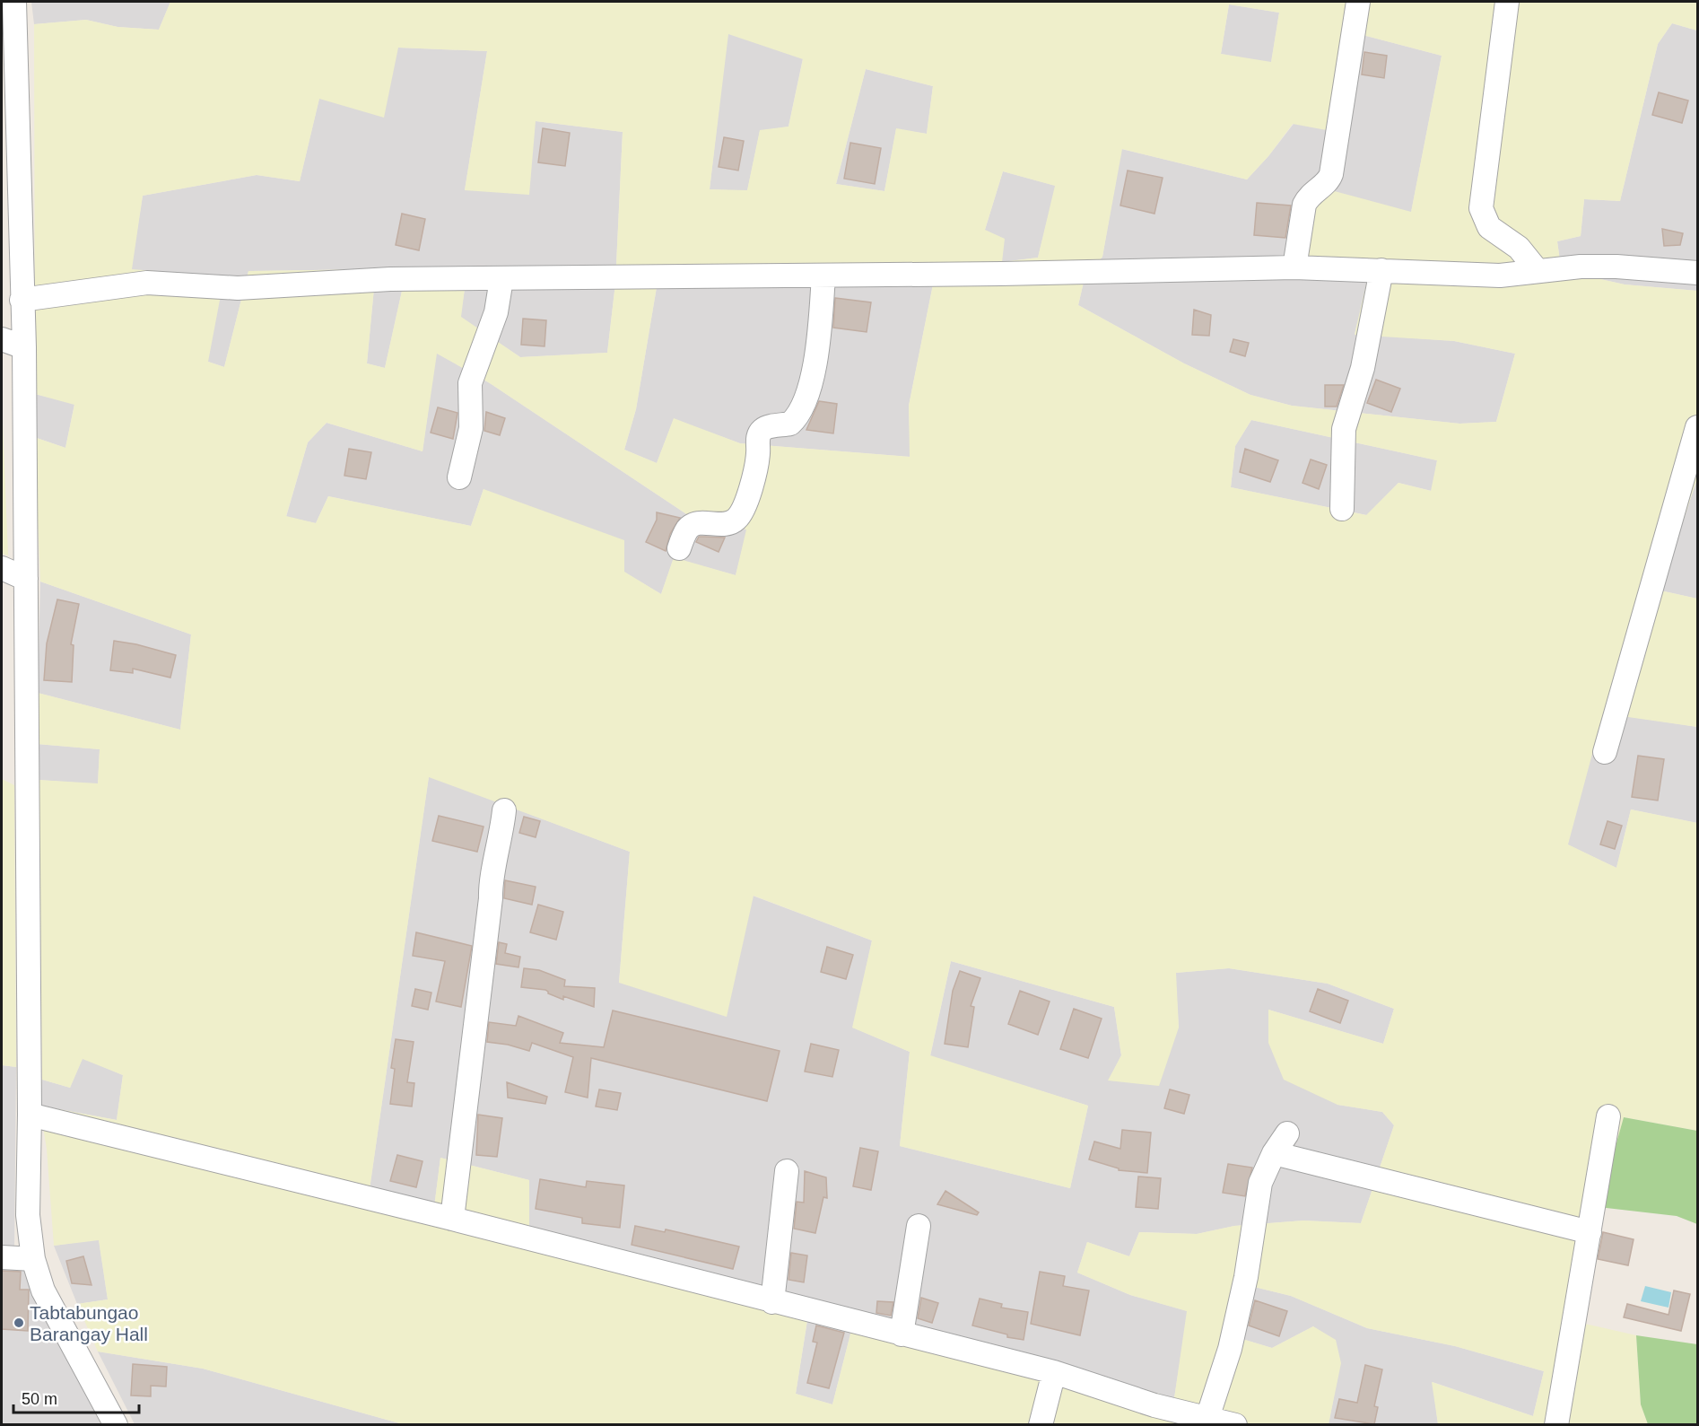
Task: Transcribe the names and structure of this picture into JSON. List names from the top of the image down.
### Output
{
  "places": ["Tabtabungao Barangay Hall"],
  "scale_bar": "50 m"
}
